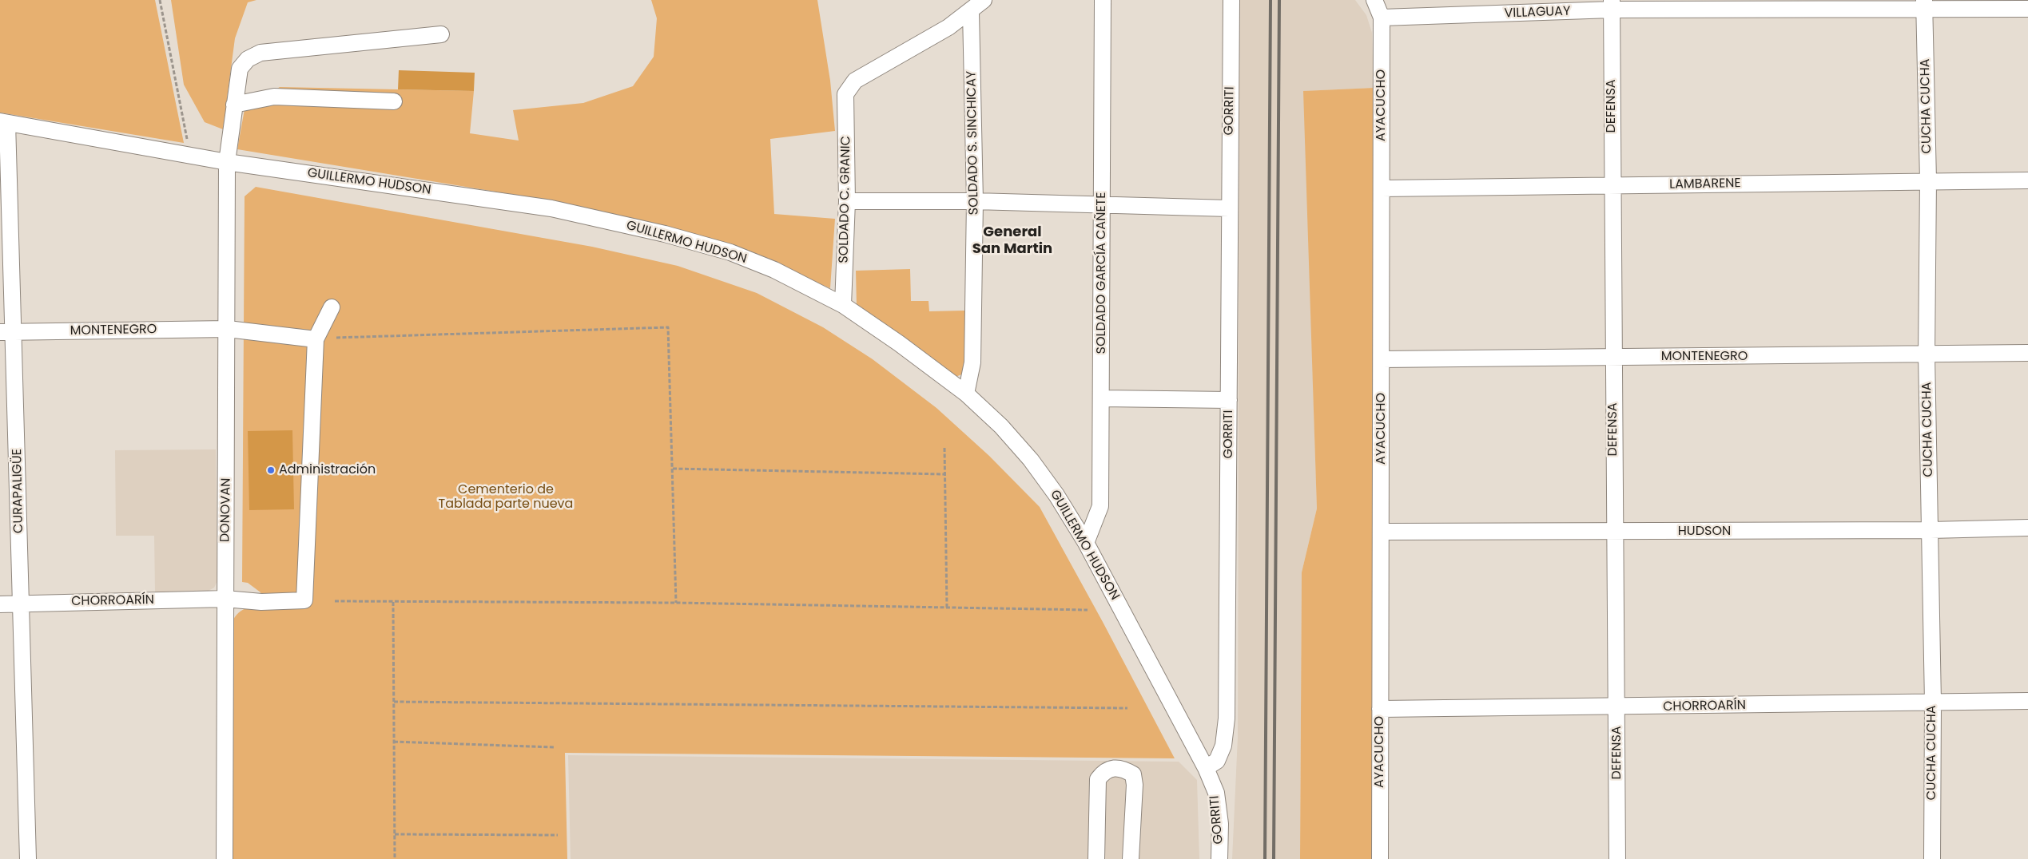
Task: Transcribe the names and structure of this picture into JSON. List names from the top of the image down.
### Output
{
  "streets": {
    "street": [
      "VILLAGUAY",
      "AYACUCHO",
      "DEFENSA",
      "CUCHA CUCHA",
      "GORRITI",
      "SOLDADO S. SINCHICAY",
      "GUILLERMO HUDSON",
      "LAMBARENE",
      "SOLDADO C. GRANIC",
      "SOLDADO GARCÍA CAÑETE",
      "MONTENEGRO",
      "CURAPALIGÜE",
      "DONOVAN",
      "HUDSON",
      "CHORROARÍN"
    ]
  },
  "crossings": [
    ["VILLAGUAY", "AYACUCHO"],
    ["VILLAGUAY", "DEFENSA"],
    ["VILLAGUAY", "CUCHA CUCHA"],
    ["AYACUCHO", "LAMBARENE"],
    ["AYACUCHO", "MONTENEGRO"],
    ["AYACUCHO", "HUDSON"],
    ["AYACUCHO", "CHORROARÍN"],
    ["DEFENSA", "LAMBARENE"],
    ["DEFENSA", "MONTENEGRO"],
    ["DEFENSA", "HUDSON"],
    ["DEFENSA", "CHORROARÍN"],
    ["CUCHA CUCHA", "LAMBARENE"],
    ["CUCHA CUCHA", "MONTENEGRO"],
    ["CUCHA CUCHA", "HUDSON"],
    ["CUCHA CUCHA", "CHORROARÍN"],
    ["GORRITI", "GUILLERMO HUDSON"],
    ["SOLDADO S. SINCHICAY", "GUILLERMO HUDSON"],
    ["SOLDADO S. SINCHICAY", "SOLDADO C. GRANIC"],
    ["GUILLERMO HUDSON", "SOLDADO C. GRANIC"],
    ["GUILLERMO HUDSON", "SOLDADO GARCÍA CAÑETE"],
    ["GUILLERMO HUDSON", "CURAPALIGÜE"],
    ["GUILLERMO HUDSON", "DONOVAN"],
    ["MONTENEGRO", "CURAPALIGÜE"],
    ["MONTENEGRO", "DONOVAN"],
    ["MONTENEGRO", "CHORROARÍN"],
    ["CURAPALIGÜE", "CHORROARÍN"],
    ["DONOVAN", "CHORROARÍN"]
  ],
  "districts": ["General San Martin"],
  "parks": ["Cementerio de Tablada parte nueva"],
  "places": ["Administración"]
}
